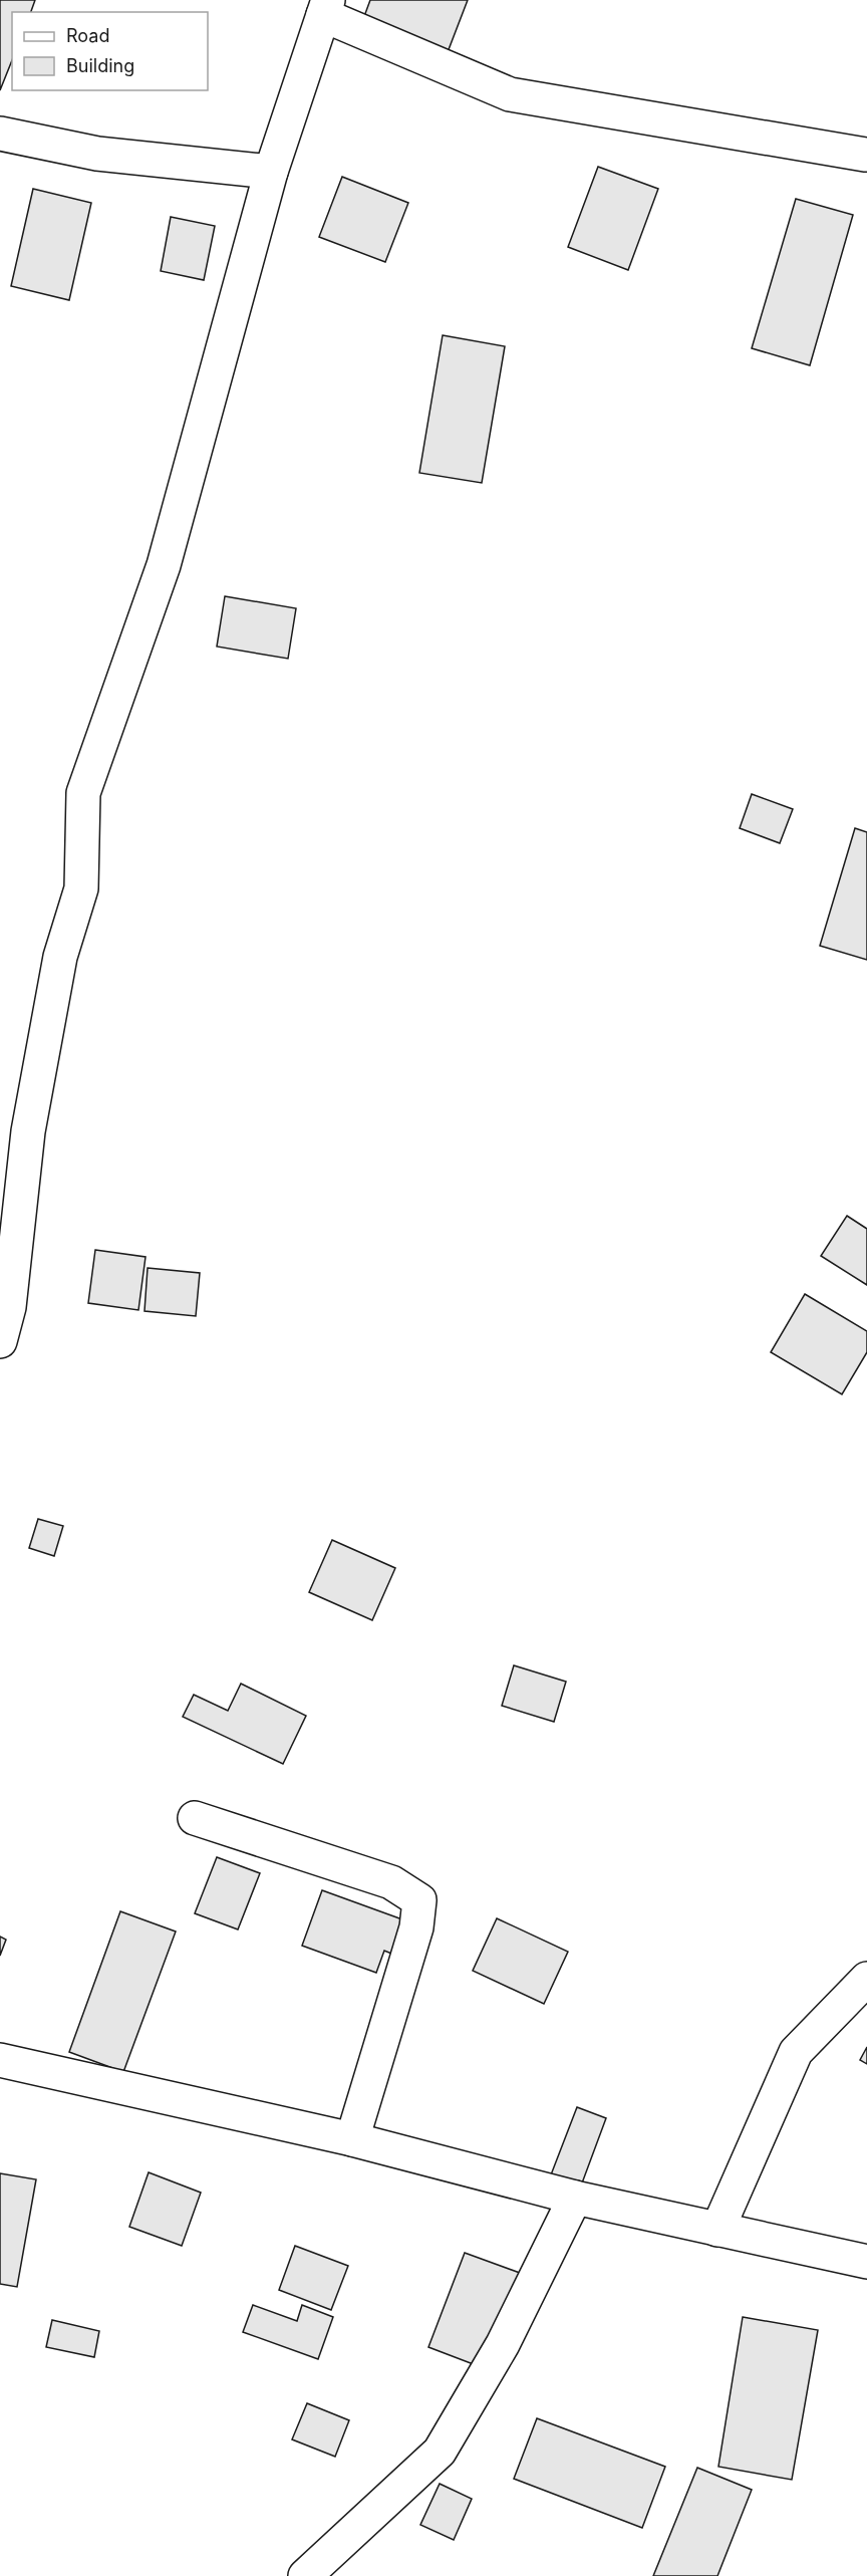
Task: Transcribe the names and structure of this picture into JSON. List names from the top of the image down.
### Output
{
  "legend": ["Road", "Building"]
}
